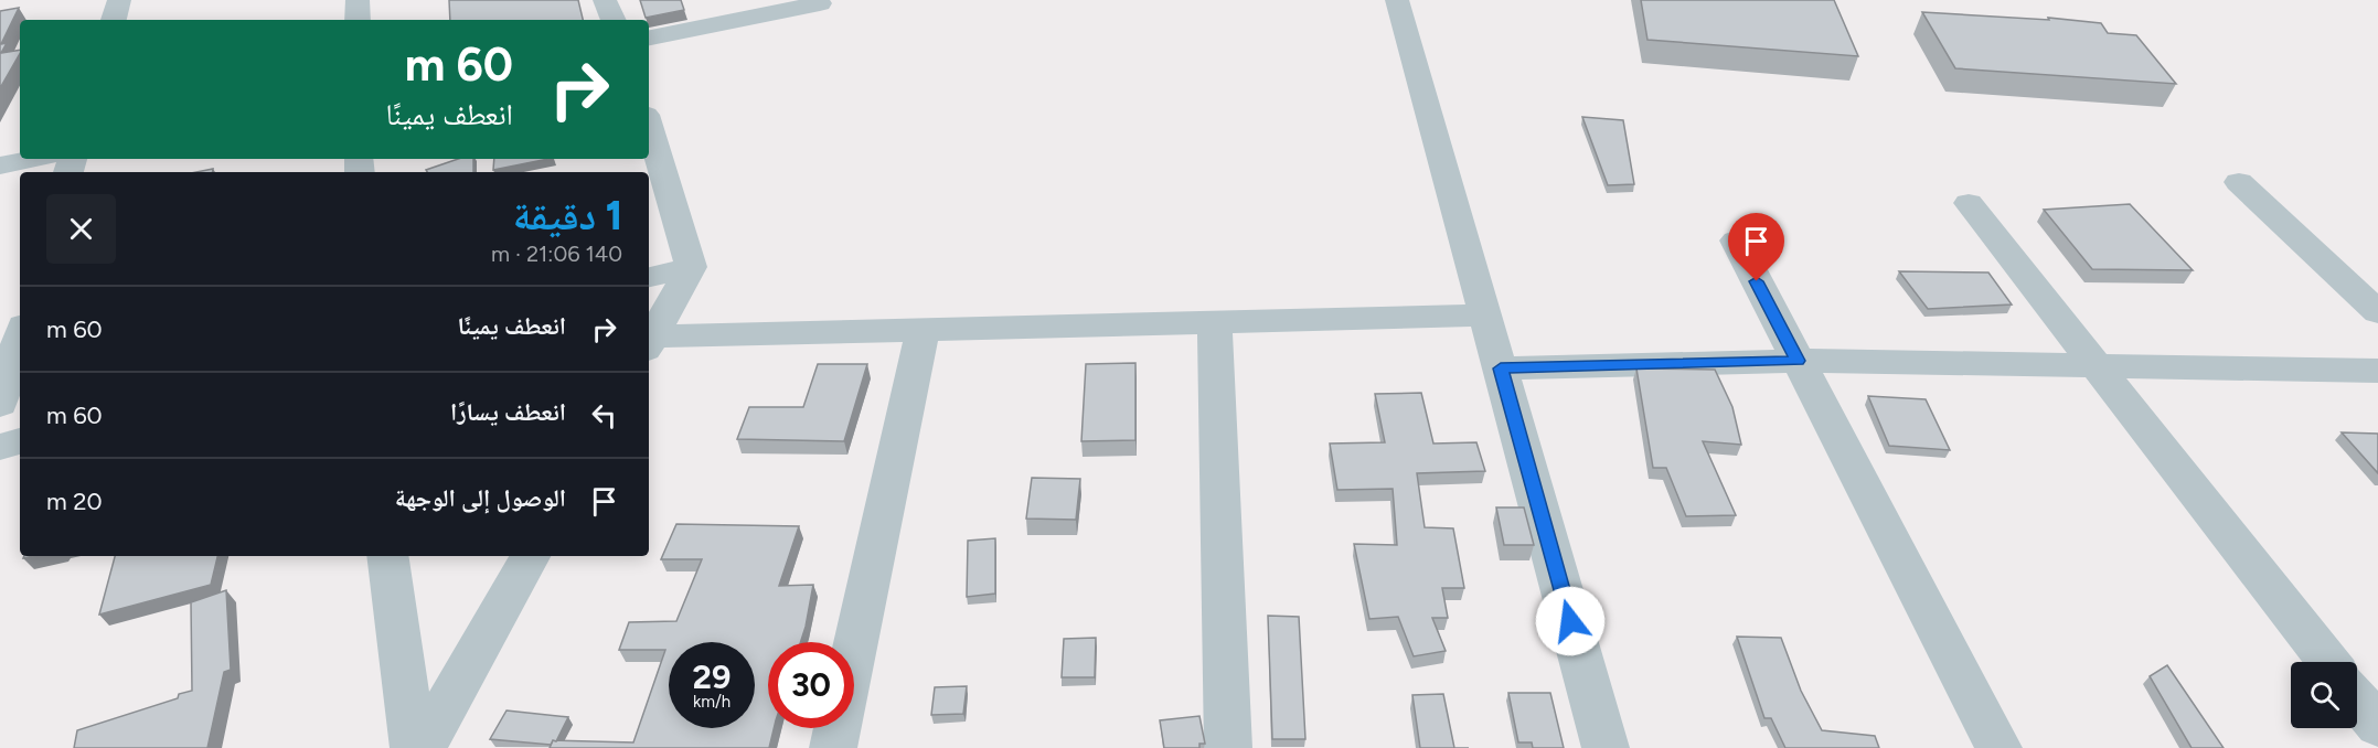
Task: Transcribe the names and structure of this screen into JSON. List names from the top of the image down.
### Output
{
  "page": {
    "turn": ["60 m", "انعطف يمينًا"],
    "heading": ["1 دقيقة", "140 m · 21:06"],
    "list": [
      {
        "name": "انعطف يمينًا",
        "value": "60 m"
      },
      {
        "name": "انعطف يسارًا",
        "value": "60 m"
      },
      {
        "name": "الوصول إلى الوجهة",
        "value": "20 m"
      }
    ],
    "speed": "29 km/h",
    "limit": "30"
  }
}
